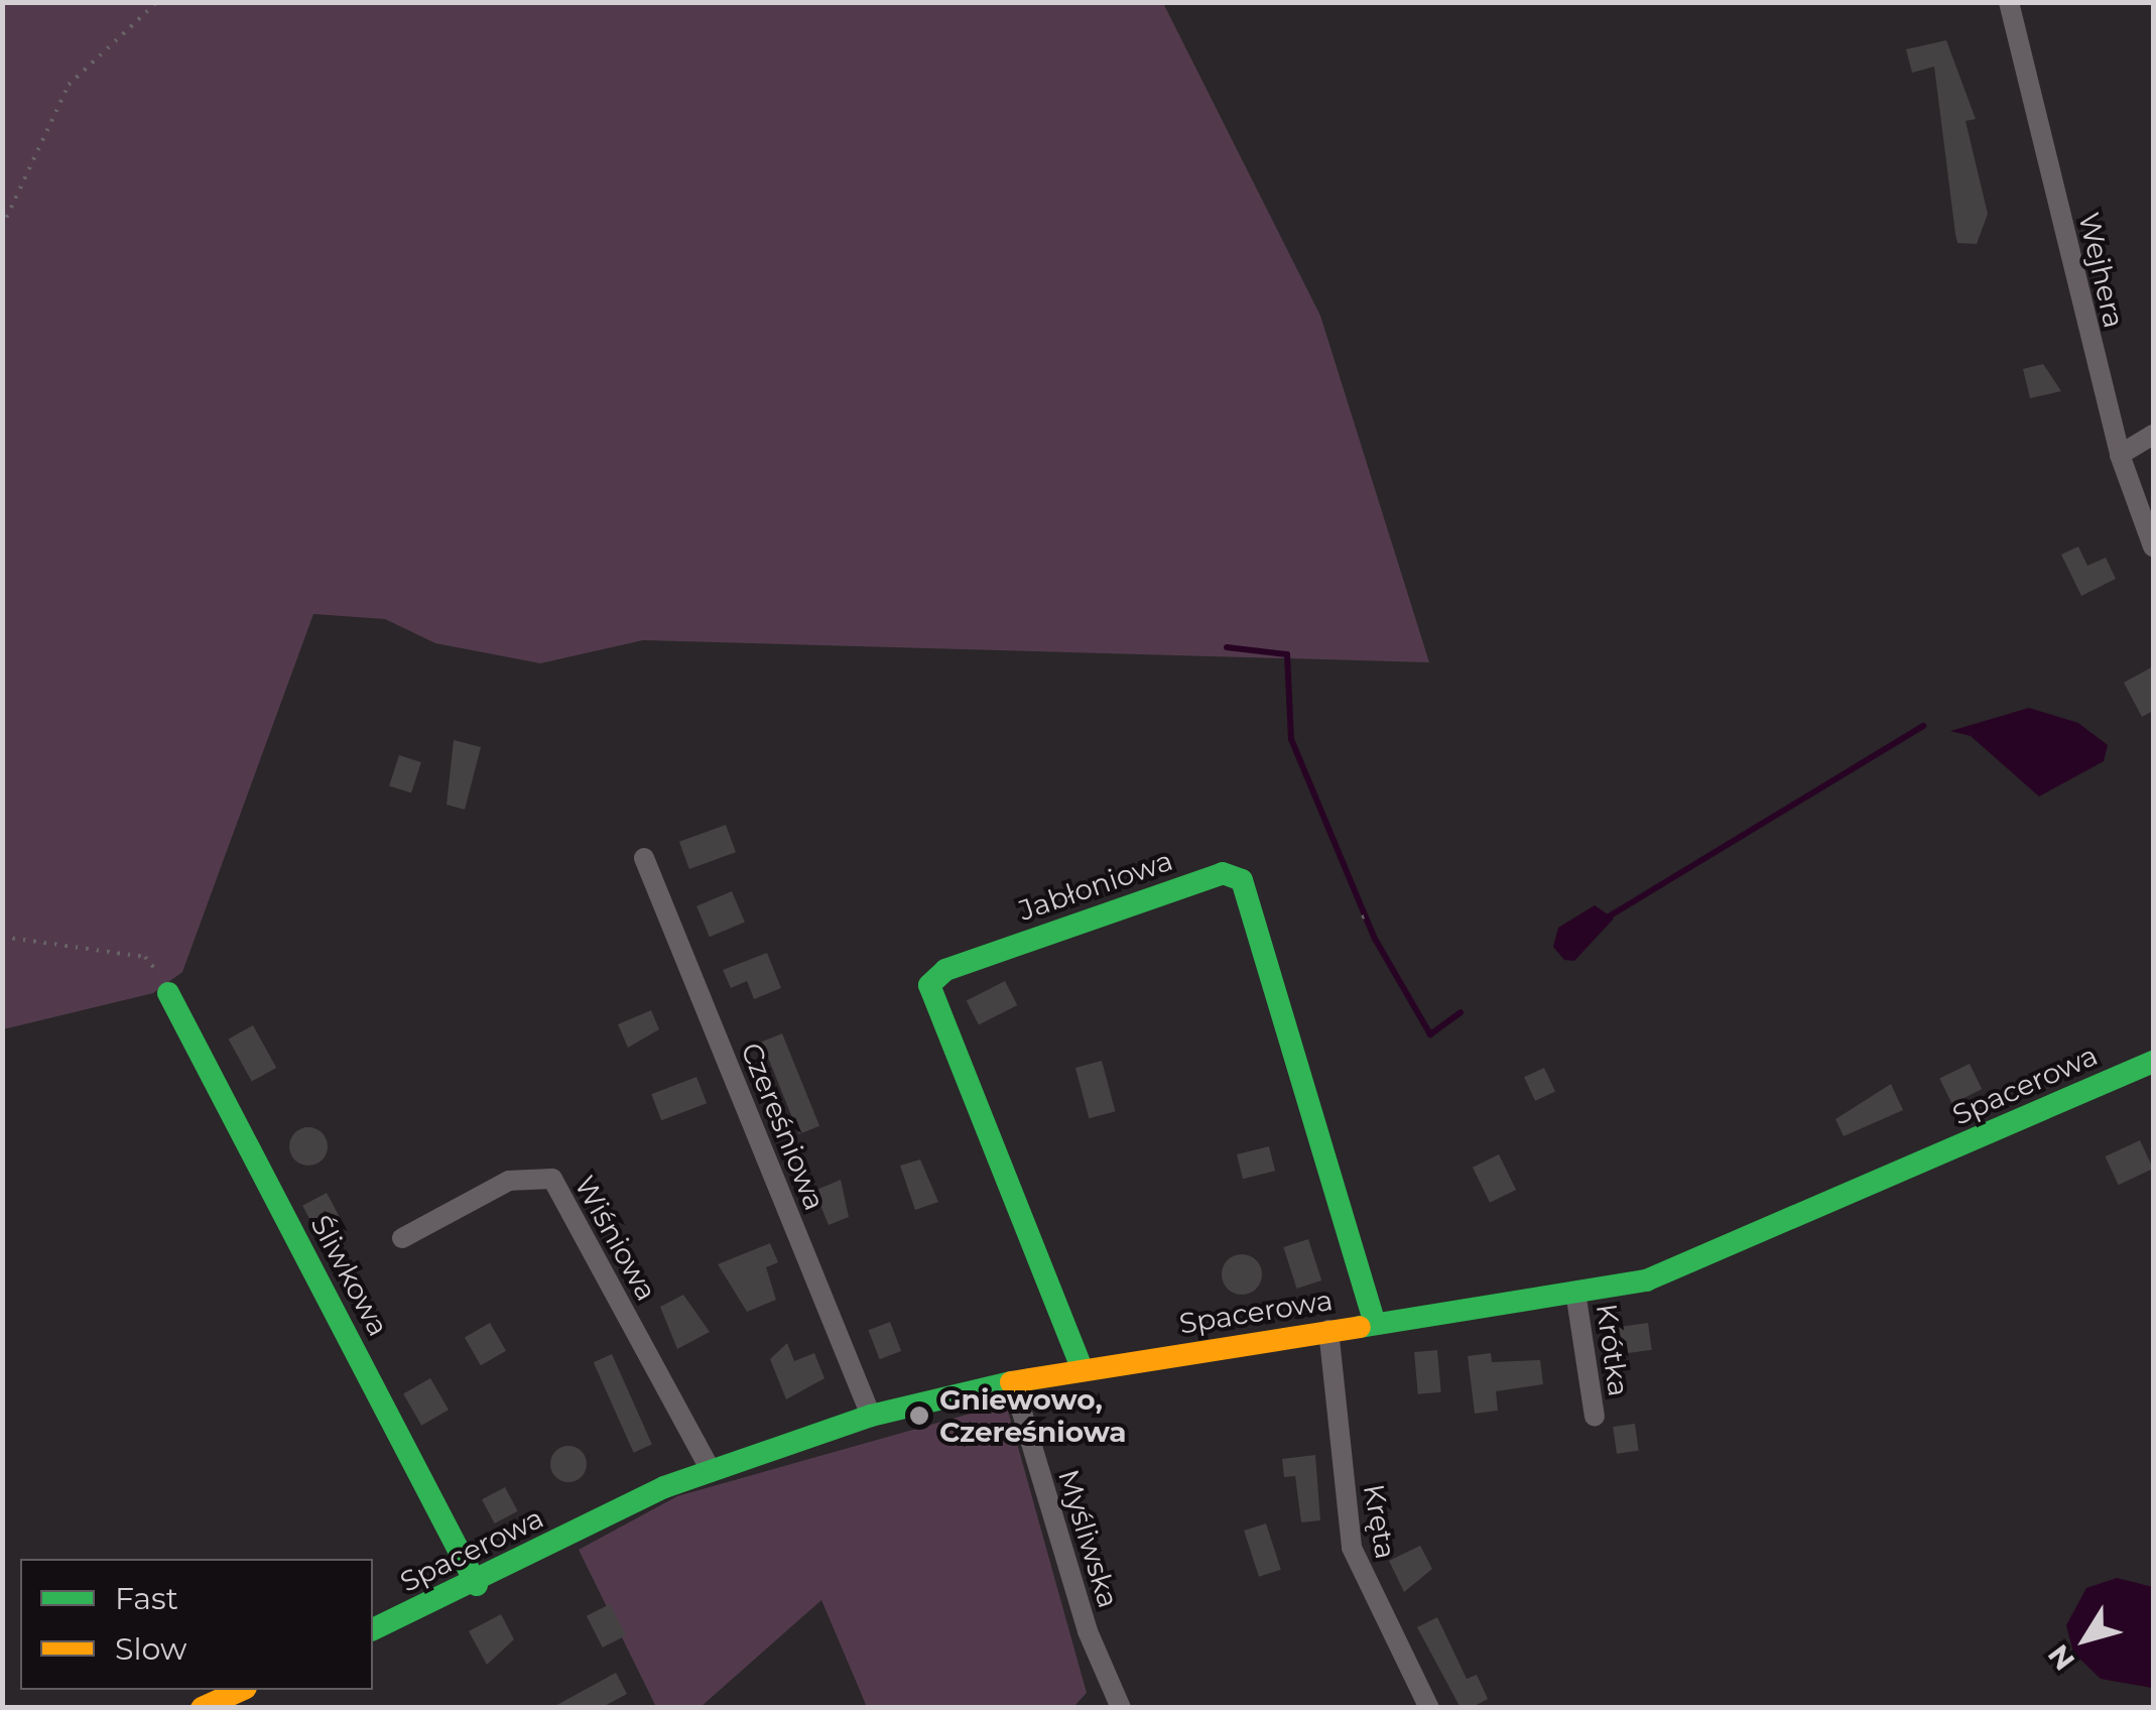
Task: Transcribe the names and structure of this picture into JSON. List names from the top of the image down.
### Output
{
  "streets": {
    "street": [
      "Wejhera",
      "Jabłoniowa",
      "Spacerowa",
      "Czereśniowa",
      "Wiśniowa",
      "Śliwkowa",
      "Krótka",
      "Kręta",
      "Myśliwska"
    ]
  },
  "crossings": [
    ["Jabłoniowa", "Spacerowa"],
    ["Spacerowa", "Czereśniowa"],
    ["Spacerowa", "Wiśniowa"],
    ["Spacerowa", "Śliwkowa"],
    ["Spacerowa", "Krótka"],
    ["Spacerowa", "Kręta"],
    ["Spacerowa", "Myśliwska"]
  ],
  "places": ["Gniewowo, Czereśniowa"],
  "legend": ["Fast", "Slow"],
  "north": "bottom left"
}
